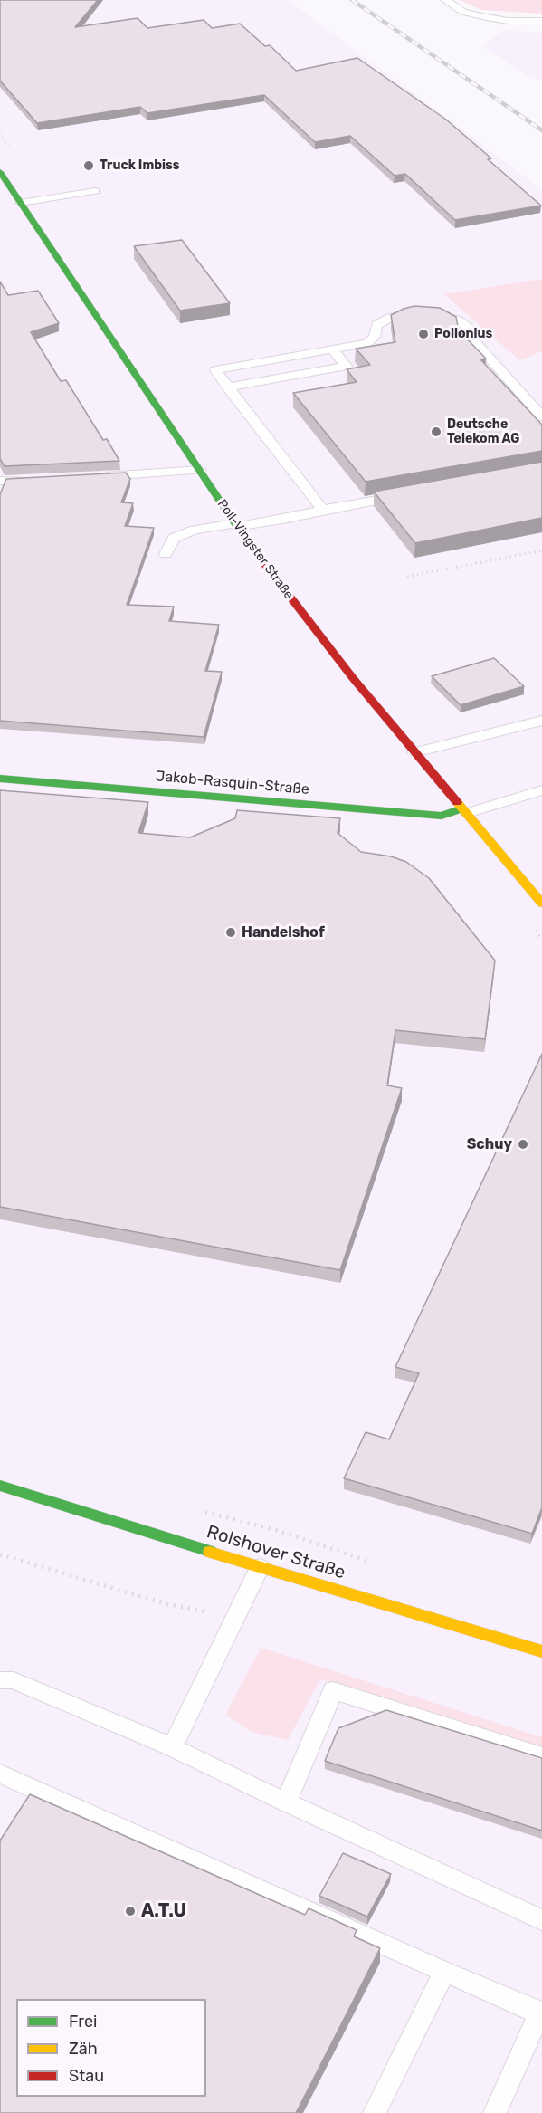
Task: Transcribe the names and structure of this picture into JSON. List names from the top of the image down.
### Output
{
  "streets": {
    "street": ["Poll-Vingster Straße", "Jakob-Rasquin-Straße", "Rolshover Straße"]
  },
  "crossings": [
    ["Poll-Vingster Straße", "Jakob-Rasquin-Straße"]
  ],
  "places": [
    "Truck Imbiss",
    "Pollonius",
    "Deutsche Telekom AG",
    "Handelshof",
    "Schuy",
    "A.T.U"
  ],
  "legend": ["Frei", "Zäh", "Stau"]
}
